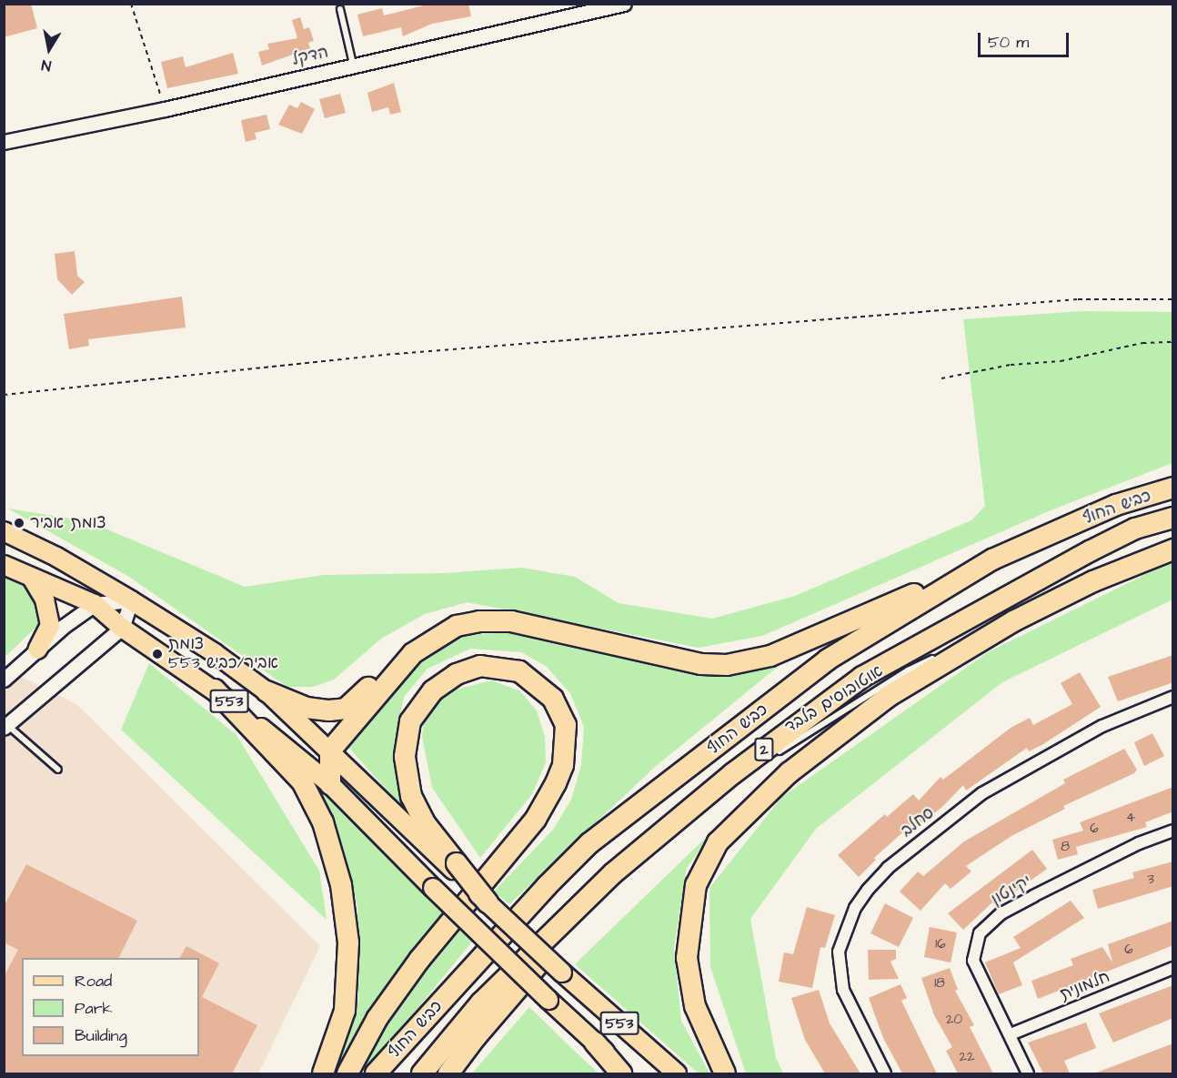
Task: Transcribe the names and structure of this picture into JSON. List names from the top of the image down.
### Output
{
  "streets": {
    "highway": ["כביש החוף", "2"],
    "main road": ["553"],
    "street": [
      "הדקל",
      "סחלב",
      "יקינטון",
      "חלמונית"
    ],
    "lane": ["אוטובוסים בלבד"]
  },
  "crossings": [
    ["יקינטון", "חלמונית"]
  ],
  "places": ["צומת אביר", "צומת אביר/כביש 553"],
  "house_numbers": [
    "4",
    "6",
    "8",
    "3",
    "16",
    "6",
    "18",
    "20",
    "22"
  ],
  "legend": ["Road", "Park", "Building"],
  "scale_bar": "50 m",
  "north": "bottom"
}
